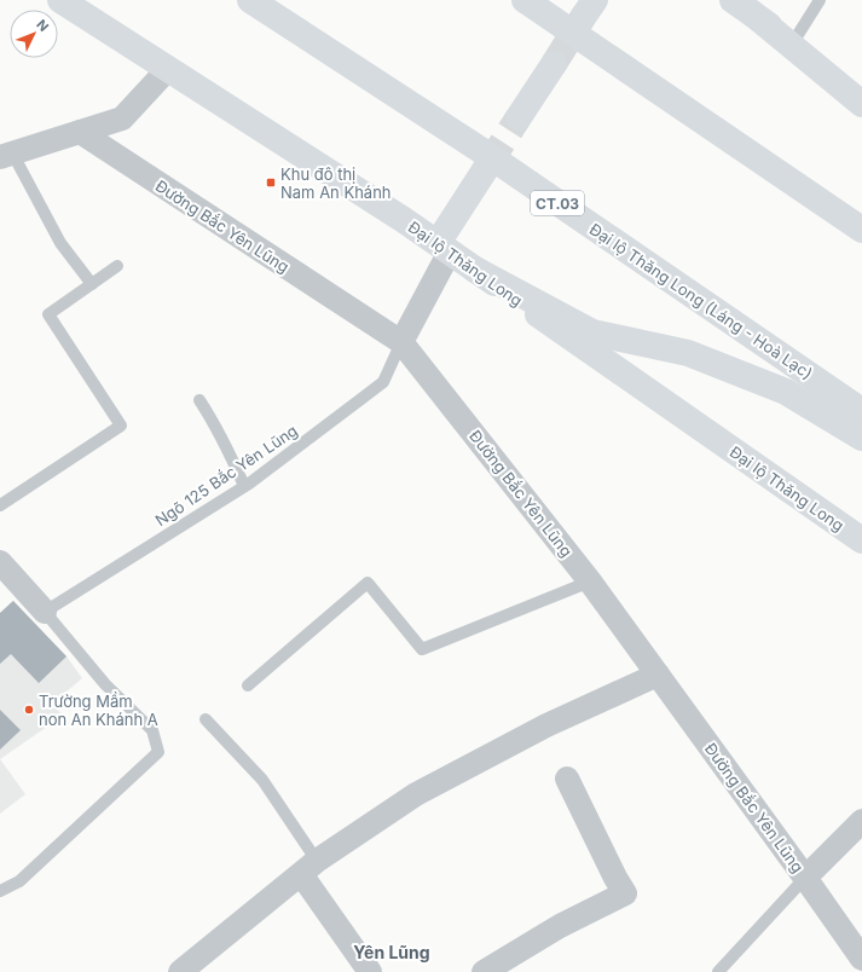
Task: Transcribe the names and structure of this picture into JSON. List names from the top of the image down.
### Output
{
  "streets": {
    "main road": ["CT.03", "Đại lộ Thăng Long", "Đại lộ Thăng Long (Láng - Hoà Lạc)"],
    "street": ["Đường Bắc Yên Lũng"],
    "lane": ["Ngõ 125 Bắc Yên Lũng"]
  },
  "crossings": [
    ["Đường Bắc Yên Lũng", "Ngõ 125 Bắc Yên Lũng"]
  ],
  "districts": ["Yên Lũng"],
  "places": {
    "transit": ["Khu đô thị Nam An Khánh"],
    "other": ["Trường Mầm non An Khánh A"]
  },
  "north": "top right"
}
